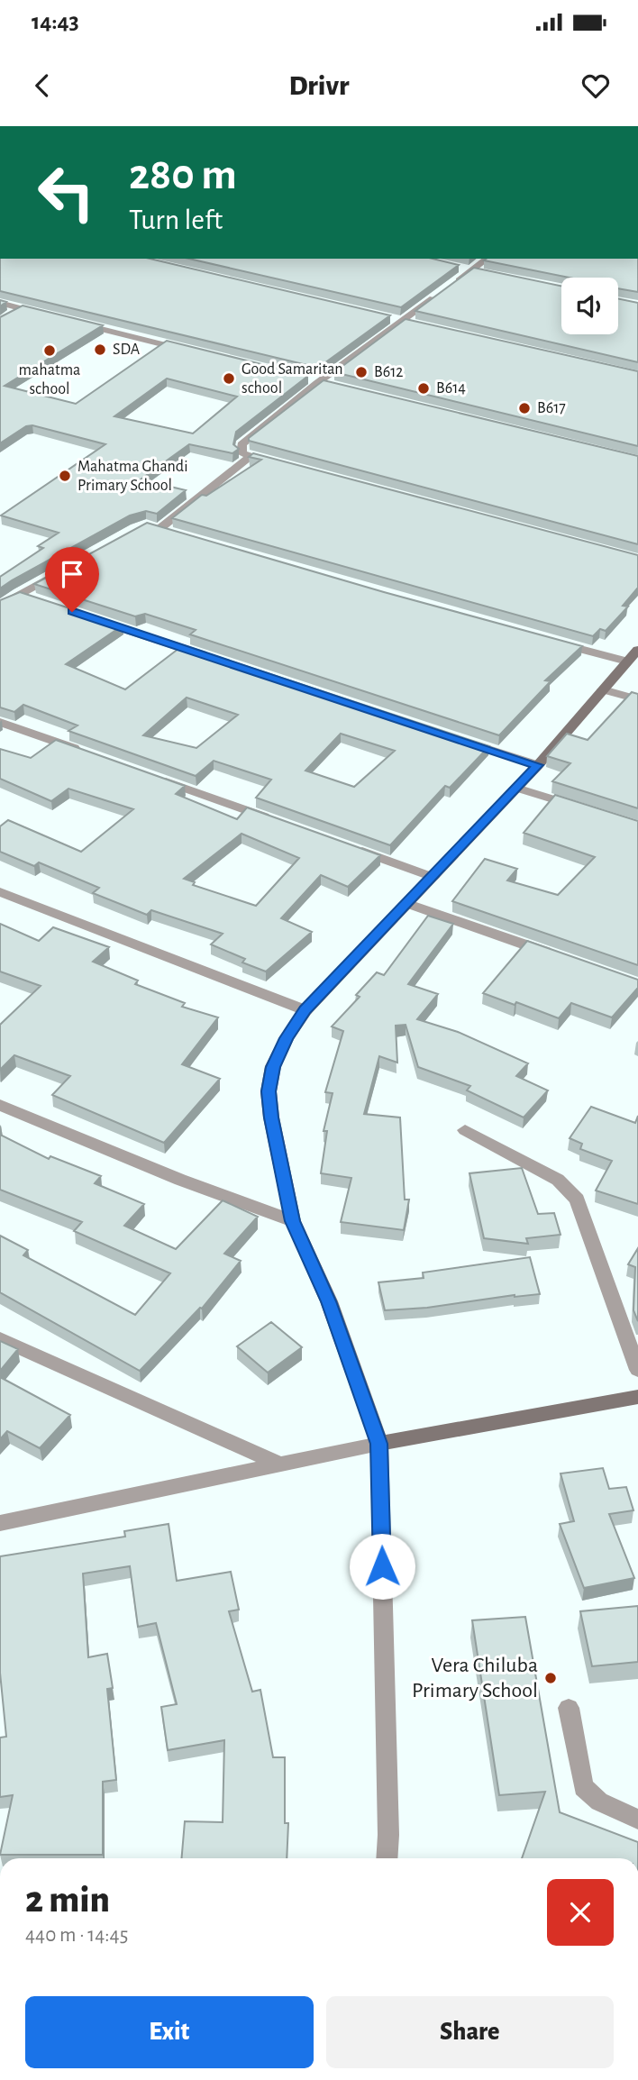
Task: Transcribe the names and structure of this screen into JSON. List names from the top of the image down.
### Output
{
  "places": [
    "SDA",
    "mahatma school",
    "B612",
    "Good Samaritan school",
    "B614",
    "B617",
    "Mahatma Ghandi Primary School",
    "Vera Chiluba Primary School"
  ],
  "page": {
    "status": "14:43",
    "header": "Drivr",
    "turn": ["280 m", "Turn left"],
    "heading": ["2 min", "440 m · 14:45"],
    "buttons": ["Exit", "Share"]
  }
}
